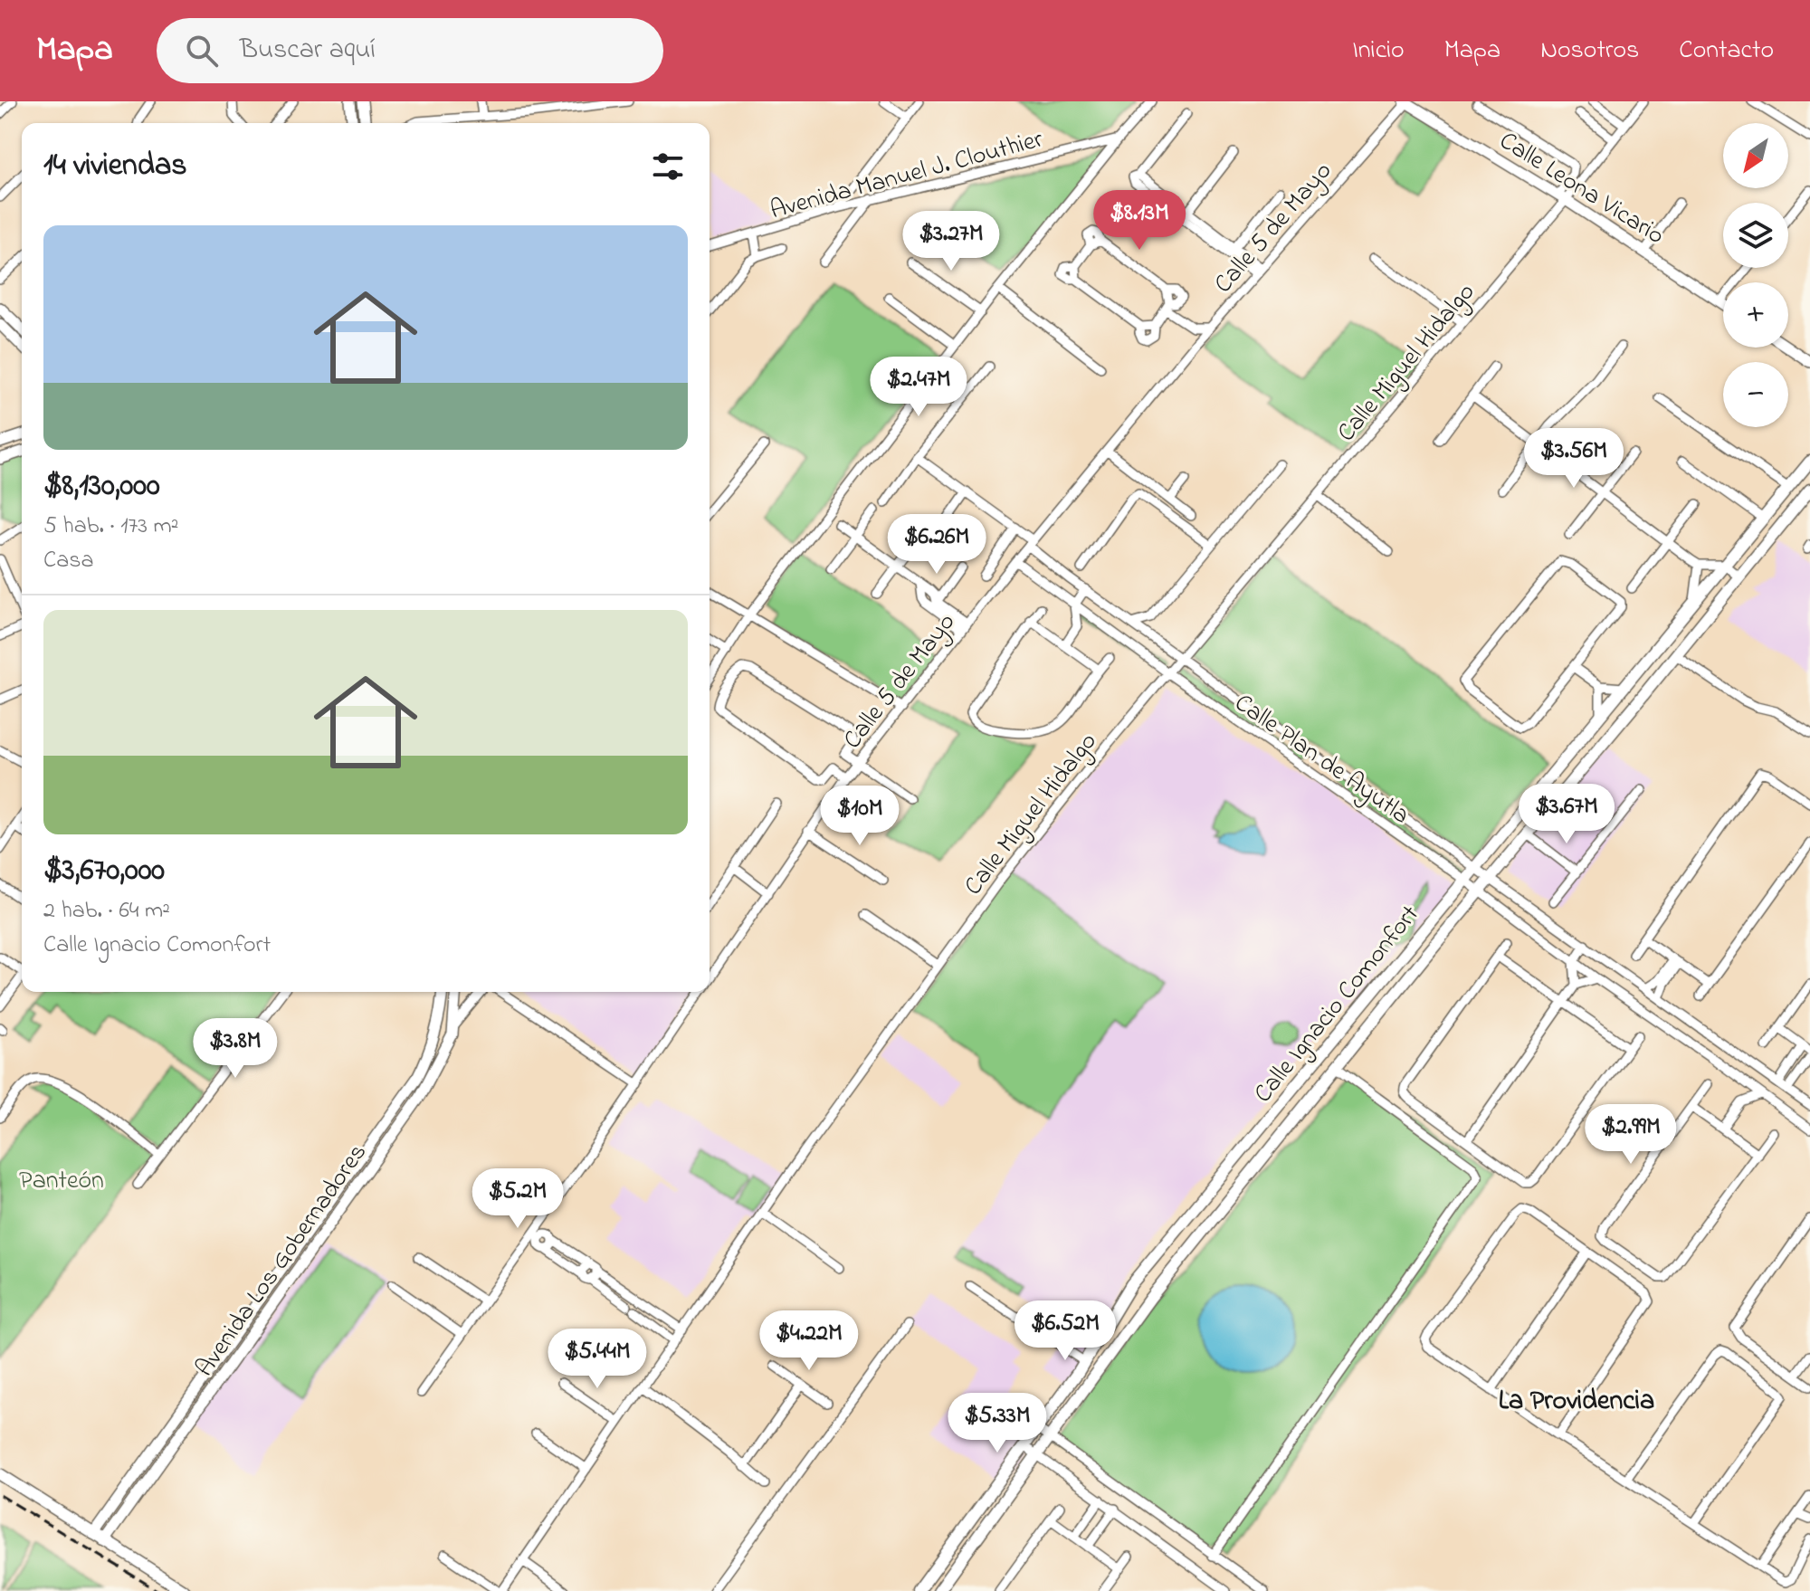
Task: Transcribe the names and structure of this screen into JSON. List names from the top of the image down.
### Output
{
  "streets": {
    "main road": ["Calle Ignacio Comonfort"],
    "street": [
      "Avenida Manuel J. Clouthier",
      "Calle Leona Vicario",
      "Calle 5 de Mayo",
      "Calle Miguel Hidalgo",
      "Calle Plan de Ayutla",
      "Avenida Los Gobernadores"
    ]
  },
  "crossings": [
    ["Calle Leona Vicario", "Calle 5 de Mayo"],
    ["Calle Leona Vicario", "Calle Miguel Hidalgo"],
    ["Calle 5 de Mayo", "Calle Plan de Ayutla"],
    ["Calle Miguel Hidalgo", "Calle Plan de Ayutla"],
    ["Calle Plan de Ayutla", "Calle Ignacio Comonfort"]
  ],
  "districts": ["La Providencia"],
  "parks": ["Panteón"],
  "north": "bottom left",
  "page": {
    "header": "Mapa",
    "search": "Buscar aquí",
    "nav": [
      "Inicio",
      "Mapa",
      "Nosotros",
      "Contacto"
    ],
    "map_buttons": ["+", "−"],
    "heading": "14 viviendas",
    "price": [
      "$8.13M",
      "$3.27M",
      "$2.47M",
      "$3.56M",
      "$6.26M",
      "$3.67M",
      "$10M",
      "$3.8M",
      "$2.99M",
      "$5.2M",
      "$6.52M",
      "$4.22M",
      "$5.44M",
      "$5.33M"
    ],
    "list": [
      {
        "name": "$8,130,000",
        "note": "5 hab. · 173 m² · Casa"
      },
      {
        "name": "$3,670,000",
        "note": "2 hab. · 64 m² · Calle Ignacio Comonfort"
      }
    ]
  }
}
